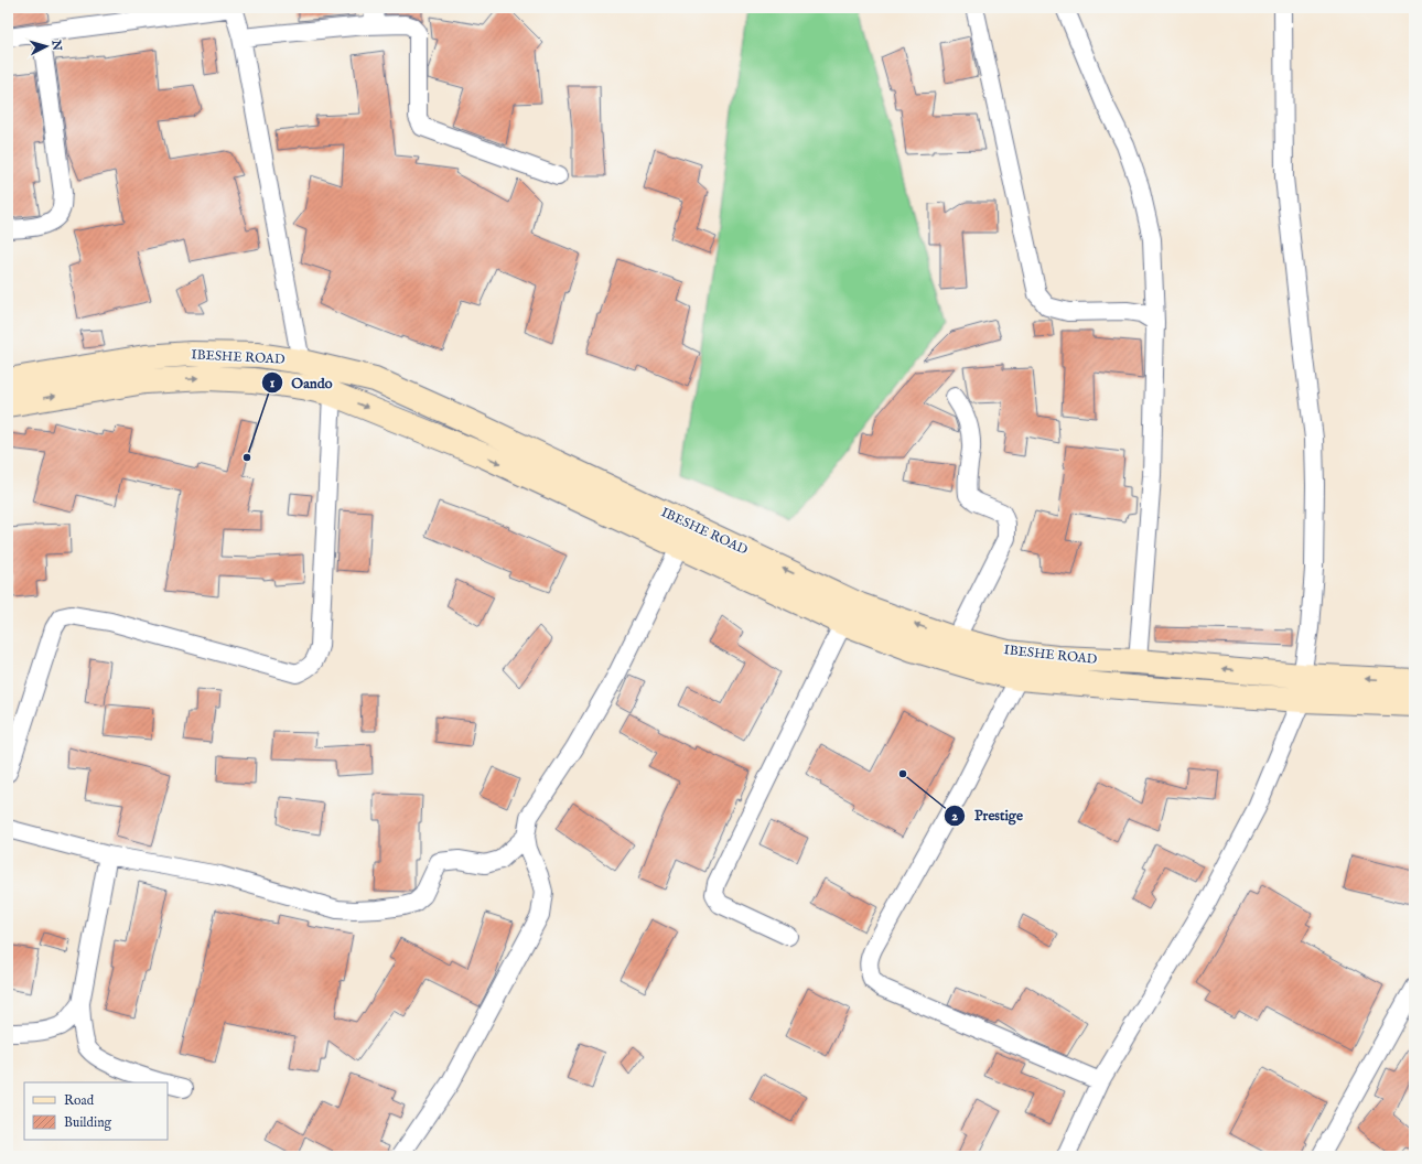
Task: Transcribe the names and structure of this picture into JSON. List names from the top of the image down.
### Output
{
  "streets": {
    "main road": ["IBESHE ROAD"]
  },
  "places": ["Oando", "Prestige"],
  "legend": ["Road", "Building"],
  "north": "right"
}
